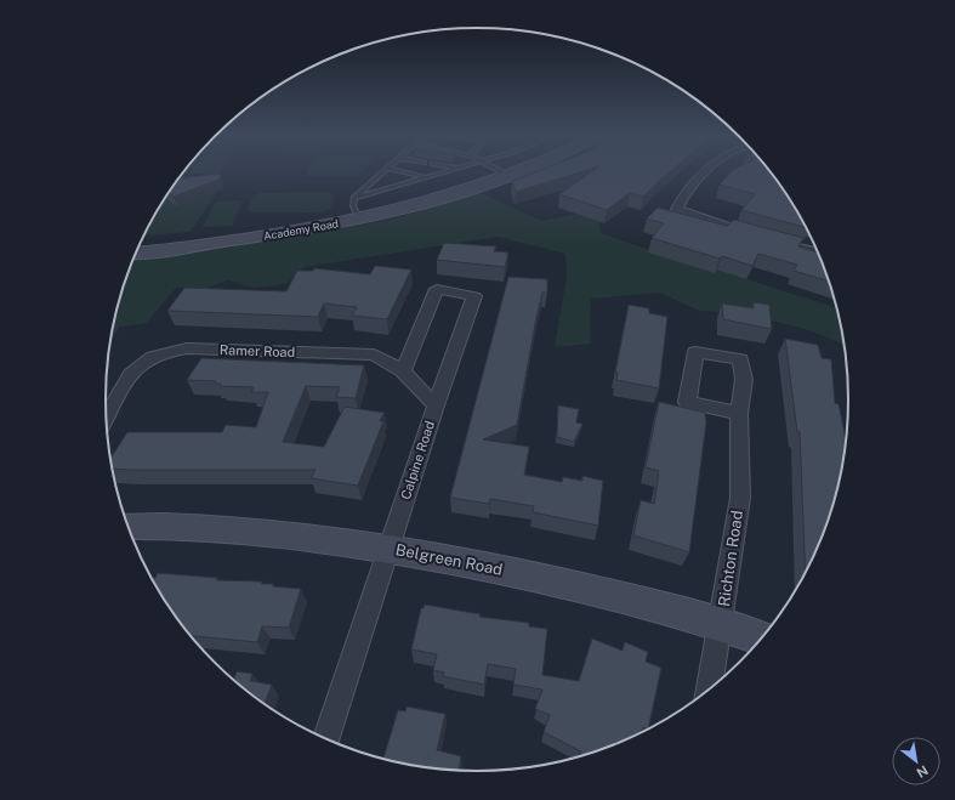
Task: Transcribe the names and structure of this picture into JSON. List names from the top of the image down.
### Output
{
  "streets": {
    "main road": ["Academy Road", "Belgreen Road"],
    "street": ["Ramer Road", "Calpine Road", "Richton Road"]
  },
  "crossings": [
    ["Ramer Road", "Calpine Road"],
    ["Calpine Road", "Belgreen Road"],
    ["Richton Road", "Belgreen Road"]
  ],
  "north": "bottom right"
}
